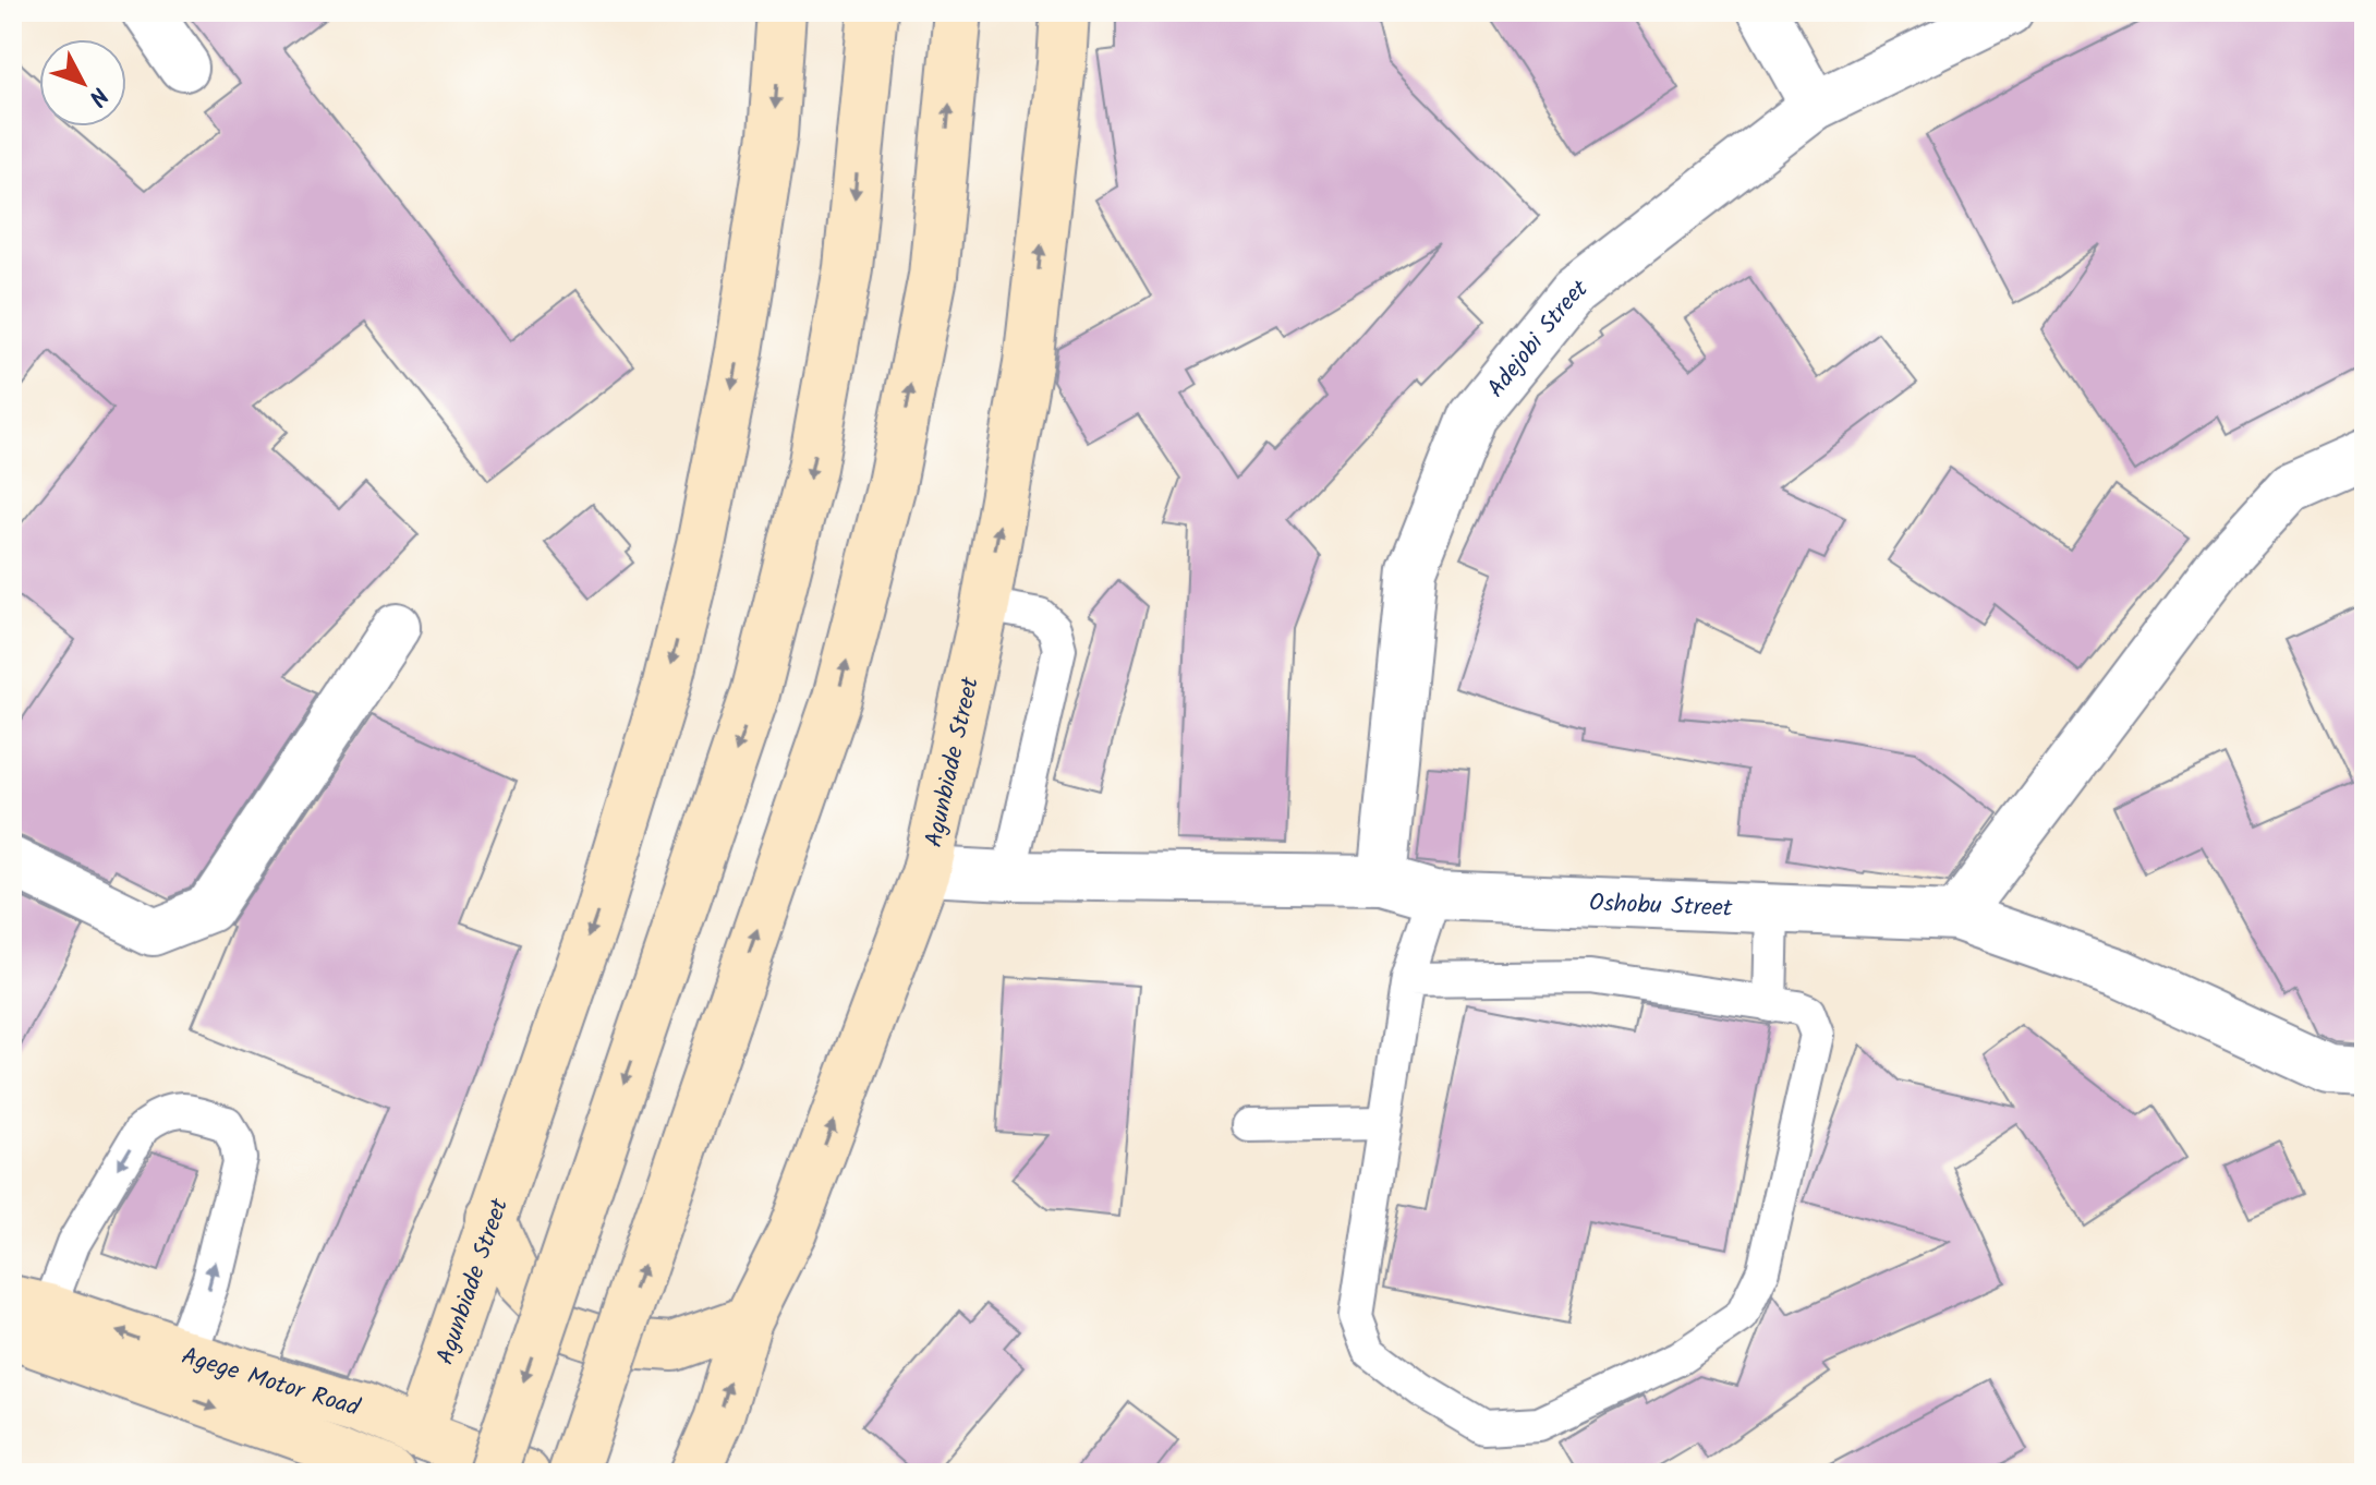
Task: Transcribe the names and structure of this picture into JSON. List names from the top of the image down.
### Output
{
  "streets": {
    "main road": ["Agunbiade Street", "Agege Motor Road"],
    "street": ["Adejobi Street", "Oshobu Street"]
  },
  "crossings": [
    ["Adejobi Street", "Oshobu Street"],
    ["Agunbiade Street", "Oshobu Street"],
    ["Agunbiade Street", "Agege Motor Road"]
  ],
  "north": "bottom right"
}
